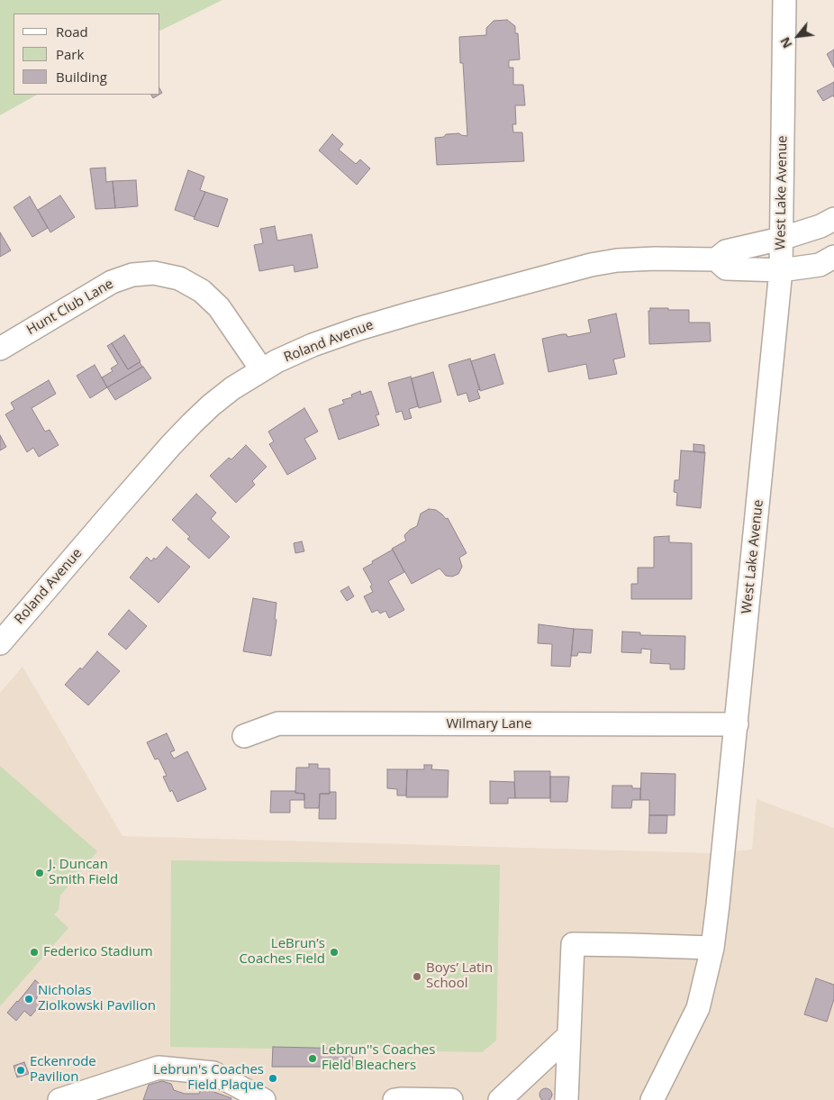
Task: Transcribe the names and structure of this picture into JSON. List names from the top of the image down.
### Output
{
  "streets": {
    "street": [
      "West Lake Avenue",
      "Hunt Club Lane",
      "Roland Avenue",
      "Wilmary Lane"
    ]
  },
  "crossings": [
    ["West Lake Avenue", "Roland Avenue"],
    ["West Lake Avenue", "Wilmary Lane"],
    ["Hunt Club Lane", "Roland Avenue"]
  ],
  "places": [
    "J. Duncan Smith Field",
    "Federico Stadium",
    "LeBrun’s Coaches Field",
    "Boys’ Latin School",
    "Nicholas Ziolkowski Pavilion",
    "Lebrun''s Coaches Field Bleachers",
    "Eckenrode Pavilion",
    "Lebrun's Coaches Field Plaque"
  ],
  "legend": ["Road", "Park", "Building"],
  "north": "bottom left"
}
